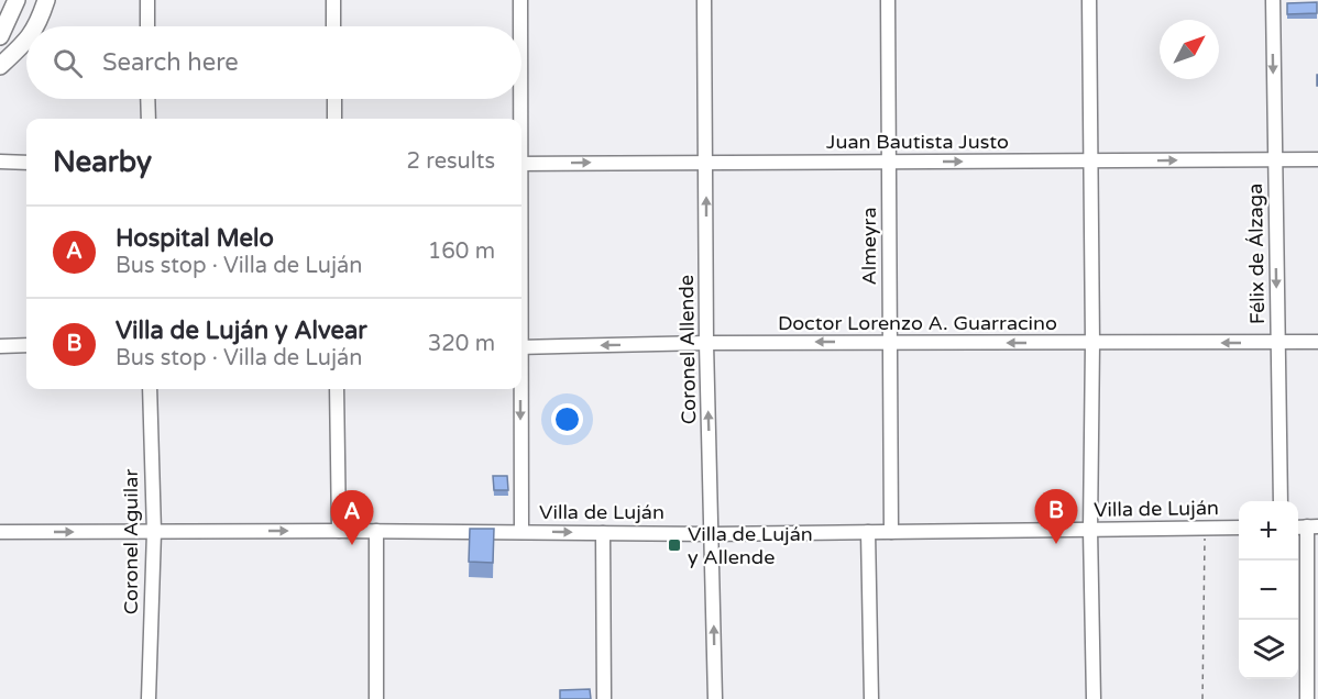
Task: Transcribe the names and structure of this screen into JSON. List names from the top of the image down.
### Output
{
  "streets": {
    "street": [
      "Juan Bautista Justo",
      "Almeyra",
      "Félix de Álzaga",
      "Doctor Lorenzo A. Guarracino",
      "Coronel Allende",
      "Villa de Luján",
      "Coronel Aguilar"
    ]
  },
  "crossings": [
    ["Juan Bautista Justo", "Almeyra"],
    ["Juan Bautista Justo", "Félix de Álzaga"],
    ["Juan Bautista Justo", "Coronel Allende"],
    ["Almeyra", "Doctor Lorenzo A. Guarracino"],
    ["Almeyra", "Villa de Luján"],
    ["Félix de Álzaga", "Doctor Lorenzo A. Guarracino"],
    ["Doctor Lorenzo A. Guarracino", "Coronel Allende"],
    ["Coronel Allende", "Villa de Luján"],
    ["Villa de Luján", "Coronel Aguilar"]
  ],
  "one_way": ["Juan Bautista Justo", "Félix de Álzaga", "Doctor Lorenzo A. Guarracino"],
  "places": {
    "transit": ["Villa de Luján y Allende"]
  },
  "north": "top right",
  "page": {
    "search": "Search here",
    "heading": ["Nearby", "2 results"],
    "list": [
      {
        "mark": "A",
        "name": "Hospital Melo",
        "note": "Bus stop · Villa de Luján",
        "value": "160 m"
      },
      {
        "mark": "B",
        "name": "Villa de Luján y Alvear",
        "note": "Bus stop · Villa de Luján",
        "value": "320 m"
      }
    ],
    "pins": ["B", "A"],
    "map_buttons": ["+", "−"]
  }
}
